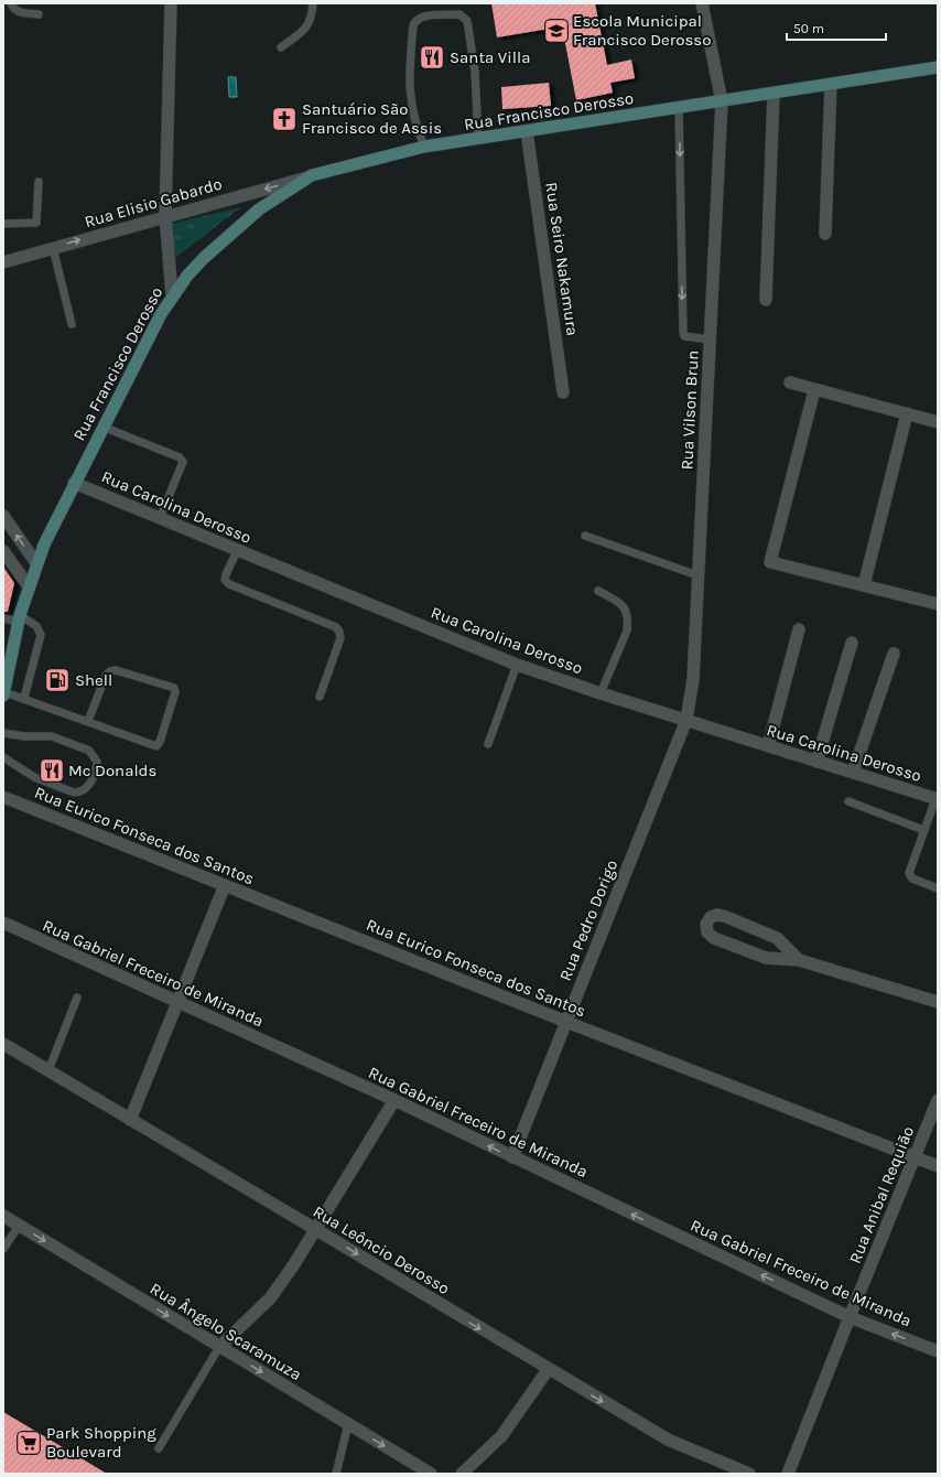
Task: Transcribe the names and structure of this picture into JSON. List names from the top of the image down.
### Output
{
  "streets": {
    "main road": ["Rua Francisco Derosso"],
    "street": [
      "Rua Elisio Gabardo",
      "Rua Seiro Nakamura",
      "Rua Vilson Brun",
      "Rua Carolina Derosso",
      "Rua Eurico Fonseca dos Santos",
      "Rua Pedro Dorigo",
      "Rua Gabriel Freceiro de Miranda",
      "Rua Anibal Requião",
      "Rua Leôncio Derosso",
      "Rua Ângelo Scaramuza"
    ]
  },
  "crossings": [
    ["Rua Francisco Derosso", "Rua Elisio Gabardo"],
    ["Rua Francisco Derosso", "Rua Seiro Nakamura"],
    ["Rua Francisco Derosso", "Rua Vilson Brun"],
    ["Rua Francisco Derosso", "Rua Carolina Derosso"],
    ["Rua Vilson Brun", "Rua Carolina Derosso"],
    ["Rua Vilson Brun", "Rua Pedro Dorigo"],
    ["Rua Carolina Derosso", "Rua Pedro Dorigo"],
    ["Rua Eurico Fonseca dos Santos", "Rua Pedro Dorigo"],
    ["Rua Eurico Fonseca dos Santos", "Rua Anibal Requião"],
    ["Rua Pedro Dorigo", "Rua Gabriel Freceiro de Miranda"],
    ["Rua Gabriel Freceiro de Miranda", "Rua Anibal Requião"]
  ],
  "one_way": ["Rua Gabriel Freceiro de Miranda", "Rua Leôncio Derosso", "Rua Ângelo Scaramuza"],
  "places": {
    "school or university": ["Escola Municipal Francisco Derosso"],
    "restaurant": ["Santa Villa", "Mc Donalds"],
    "church": ["Santuário São Francisco de Assis"],
    "fuel station": ["Shell"],
    "supermarket": ["Park Shopping Boulevard"]
  },
  "scale_bar": "50 m"
}
